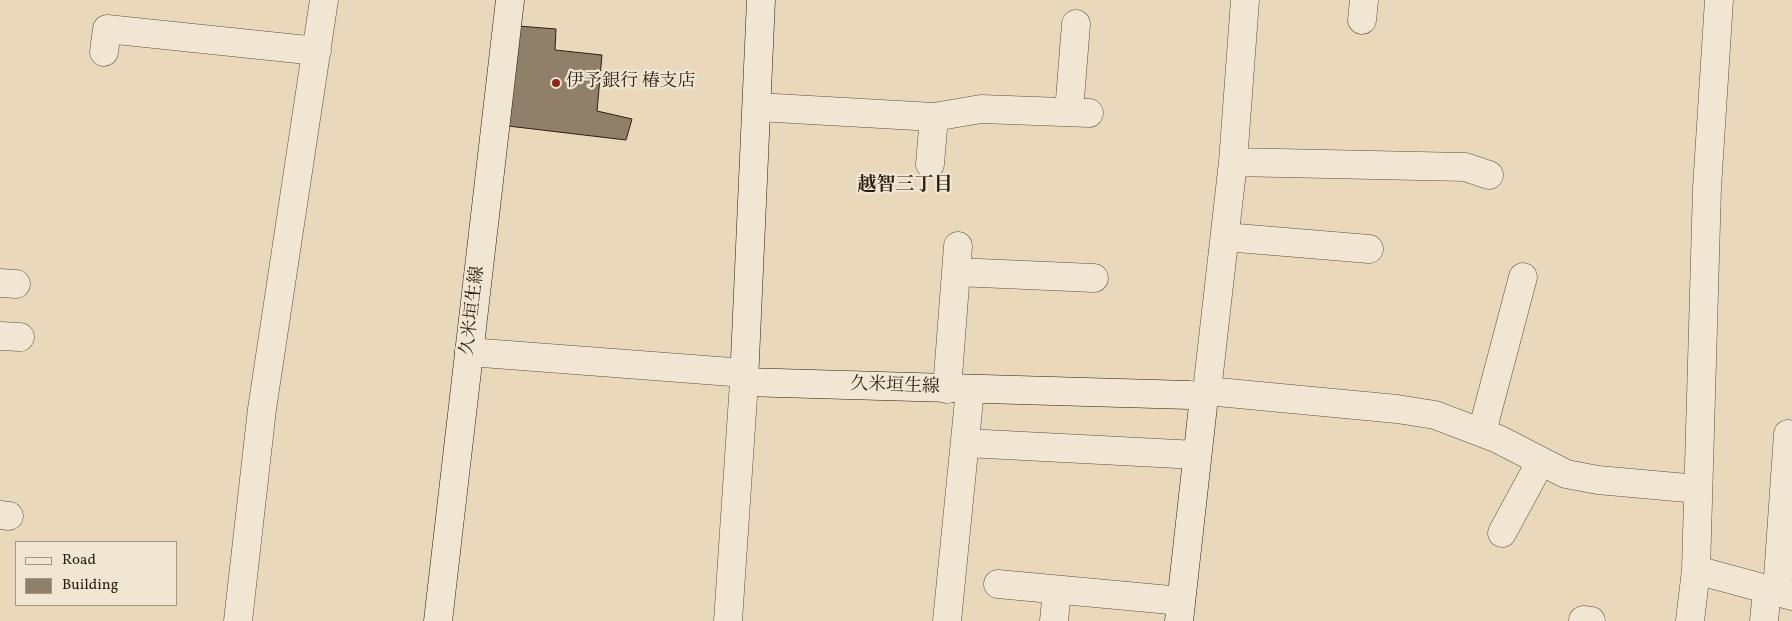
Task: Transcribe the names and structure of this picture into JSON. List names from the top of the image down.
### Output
{
  "streets": {
    "street": ["久米垣生線"]
  },
  "districts": ["越智三丁目"],
  "places": ["伊予銀行 椿支店"],
  "legend": ["Road", "Building"]
}
